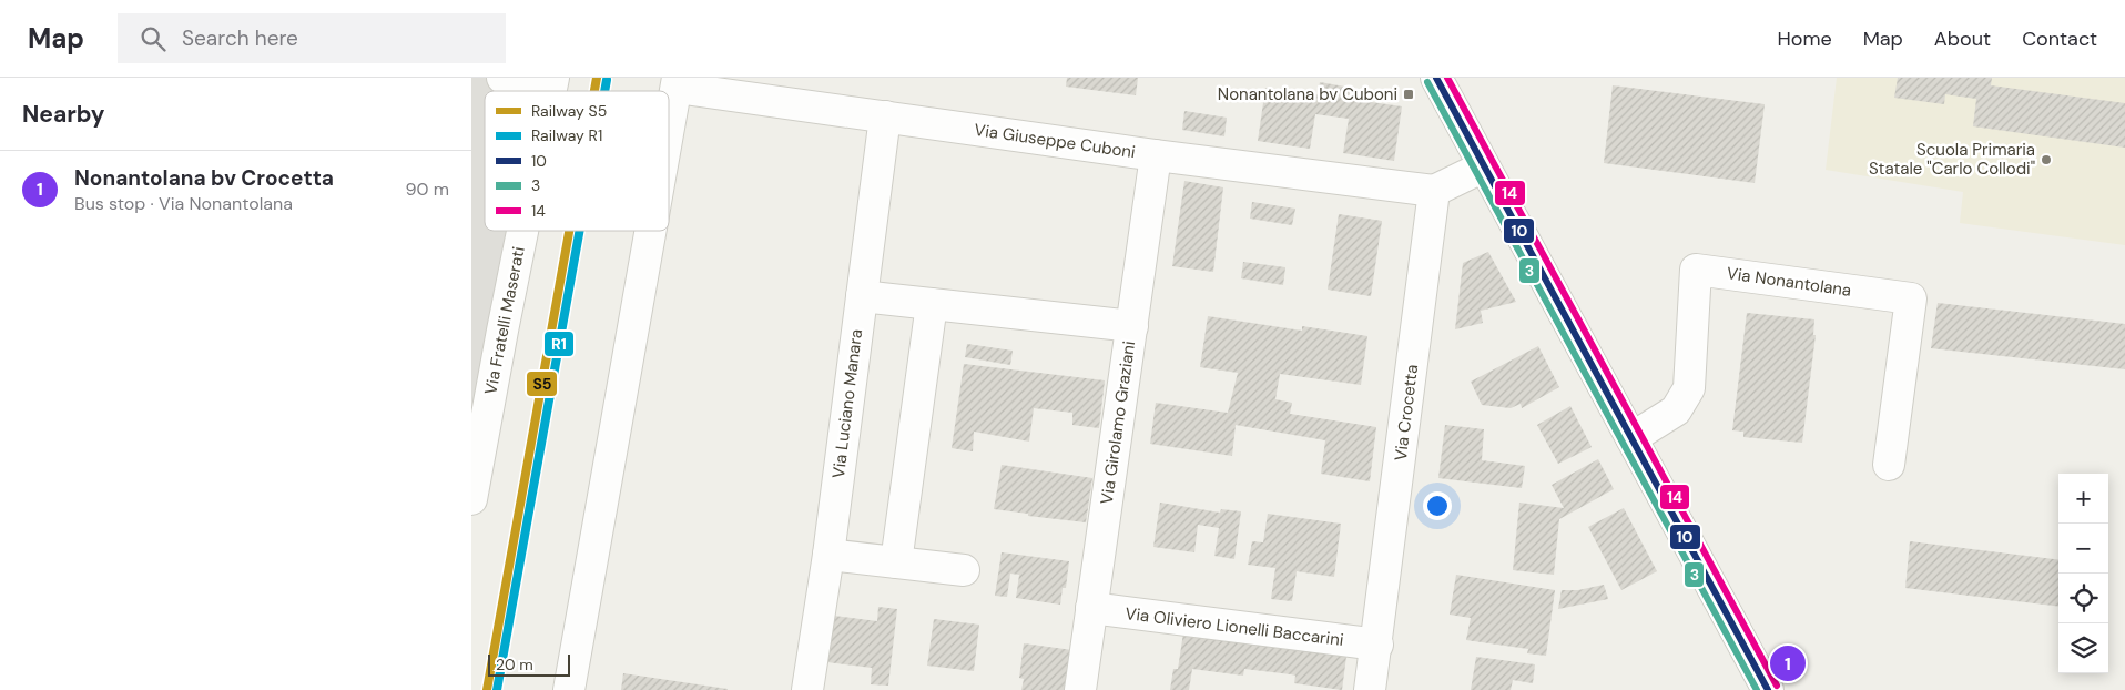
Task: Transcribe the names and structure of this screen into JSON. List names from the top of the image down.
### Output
{
  "streets": {
    "street": [
      "Via Giuseppe Cuboni",
      "Via Nonantolana",
      "Via Fratelli Maserati",
      "Via Luciano Manara",
      "Via Crocetta",
      "Via Girolamo Graziani",
      "Via Oliviero Lionelli Baccarini"
    ]
  },
  "crossings": [
    ["Via Giuseppe Cuboni", "Via Luciano Manara"],
    ["Via Giuseppe Cuboni", "Via Crocetta"],
    ["Via Giuseppe Cuboni", "Via Girolamo Graziani"],
    ["Via Crocetta", "Via Oliviero Lionelli Baccarini"],
    ["Via Girolamo Graziani", "Via Oliviero Lionelli Baccarini"]
  ],
  "places": {
    "transit": ["Nonantolana bv Cuboni"],
    "other": ["Scuola Primaria Statale \"Carlo Collodi\""]
  },
  "lines": [
    "rail line S5",
    "transit line 10",
    "transit line 14",
    "rail line R1",
    "transit line 3"
  ],
  "legend": [
    "Railway S5",
    "Railway R1",
    "10",
    "3",
    "14"
  ],
  "scale_bar": "20 m",
  "page": {
    "header": "Map",
    "search": "Search here",
    "nav": [
      "Home",
      "Map",
      "About",
      "Contact"
    ],
    "heading": "Nearby",
    "list": [
      {
        "mark": "1",
        "name": "Nonantolana bv Crocetta",
        "note": "Bus stop · Via Nonantolana",
        "value": "90 m"
      }
    ],
    "map_buttons": ["+", "−"],
    "pins": "1",
    "scale": "20 m"
  }
}
